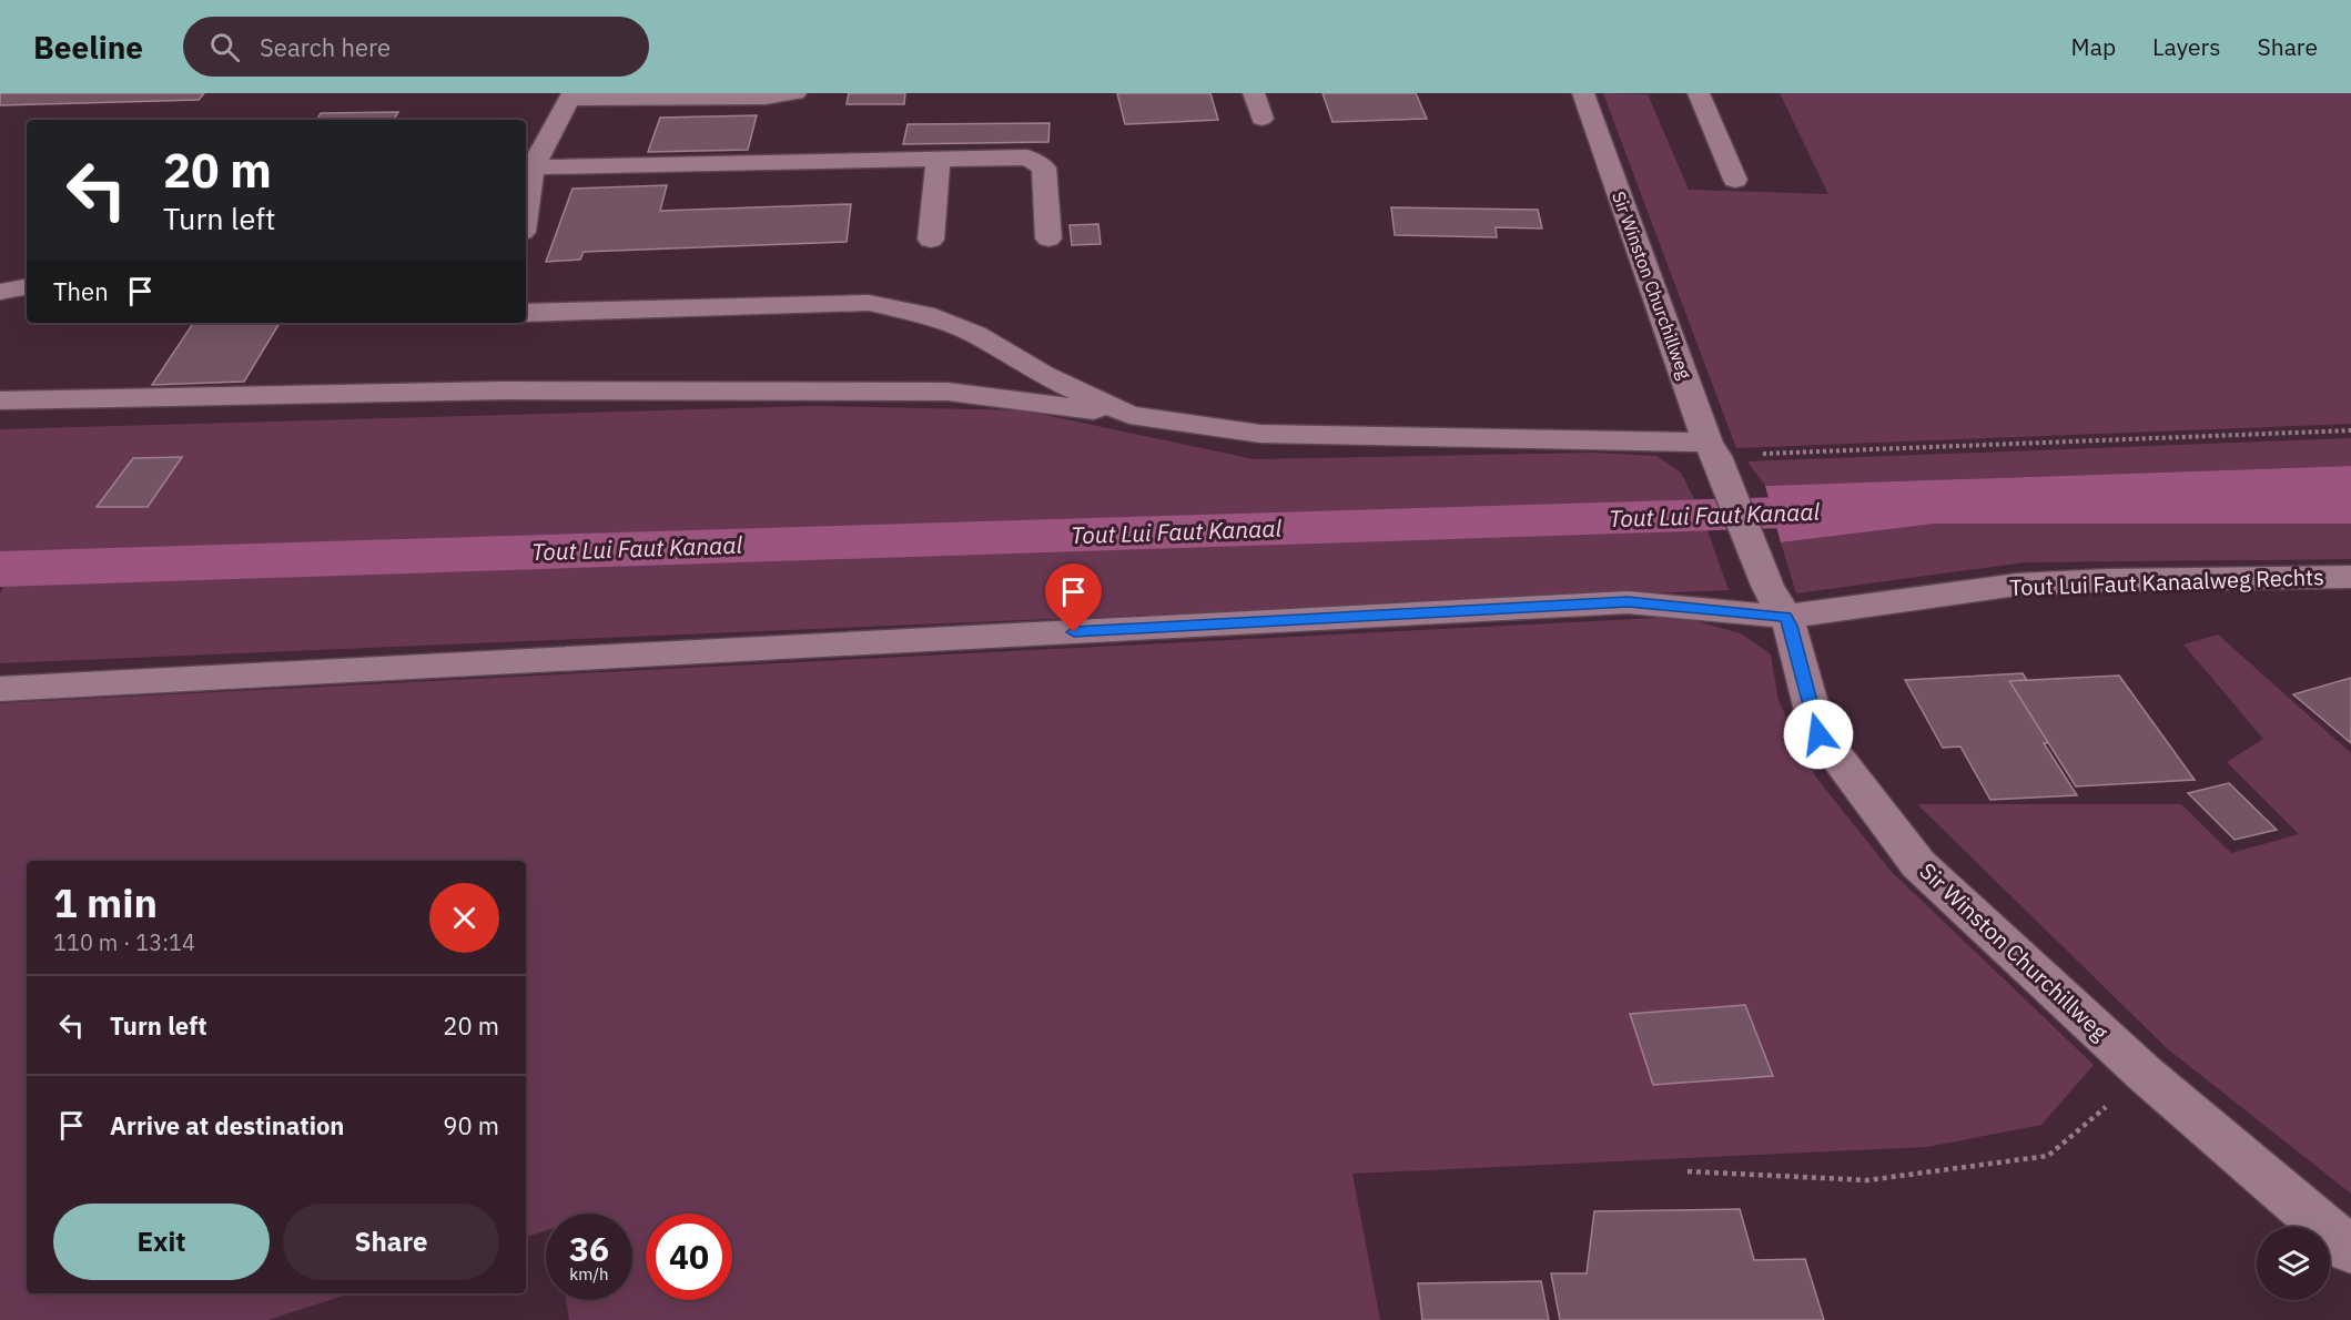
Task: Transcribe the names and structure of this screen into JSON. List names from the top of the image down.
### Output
{
  "streets": {
    "street": ["Sir Winston Churchillweg", "Tout Lui Faut Kanaalweg Rechts"]
  },
  "crossings": [
    ["Sir Winston Churchillweg", "Tout Lui Faut Kanaalweg Rechts"]
  ],
  "water": ["Tout Lui Faut Kanaal"],
  "page": {
    "header": "Beeline",
    "search": "Search here",
    "nav": ["Map", "Layers", "Share"],
    "turn": ["20 m", "Turn left"],
    "then": "Then",
    "heading": ["1 min", "110 m · 13:14"],
    "list": [
      {
        "name": "Turn left",
        "value": "20 m"
      },
      {
        "name": "Arrive at destination",
        "value": "90 m"
      }
    ],
    "buttons": ["Exit", "Share"],
    "speed": "36 km/h",
    "limit": "40"
  }
}
